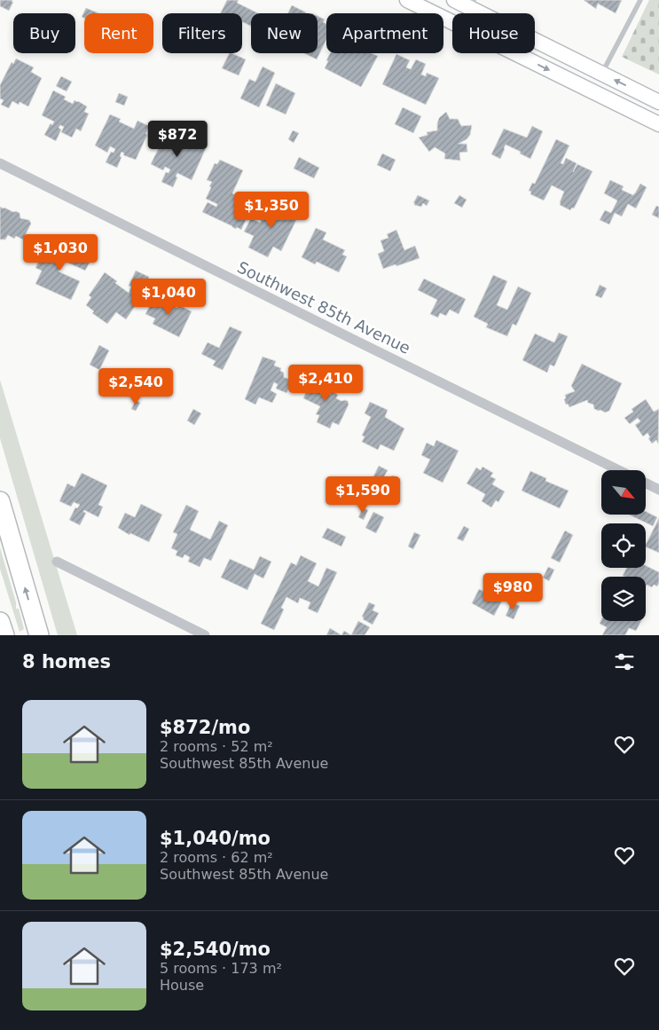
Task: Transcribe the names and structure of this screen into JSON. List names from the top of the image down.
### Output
{
  "streets": {
    "street": ["Southwest 85th Avenue"]
  },
  "north": "bottom right",
  "page": {
    "chip": [
      "Buy",
      "Rent",
      "Filters",
      "New",
      "Apartment",
      "House"
    ],
    "price": [
      "$872",
      "$1,350",
      "$1,030",
      "$1,040",
      "$2,410",
      "$2,540",
      "$1,590",
      "$980"
    ],
    "heading": "8 homes",
    "list": [
      {
        "name": "$872/mo",
        "note": "2 rooms · 52 m² · Southwest 85th Avenue"
      },
      {
        "name": "$1,040/mo",
        "note": "2 rooms · 62 m² · Southwest 85th Avenue"
      },
      {
        "name": "$2,540/mo",
        "note": "5 rooms · 173 m² · House"
      }
    ]
  }
}
